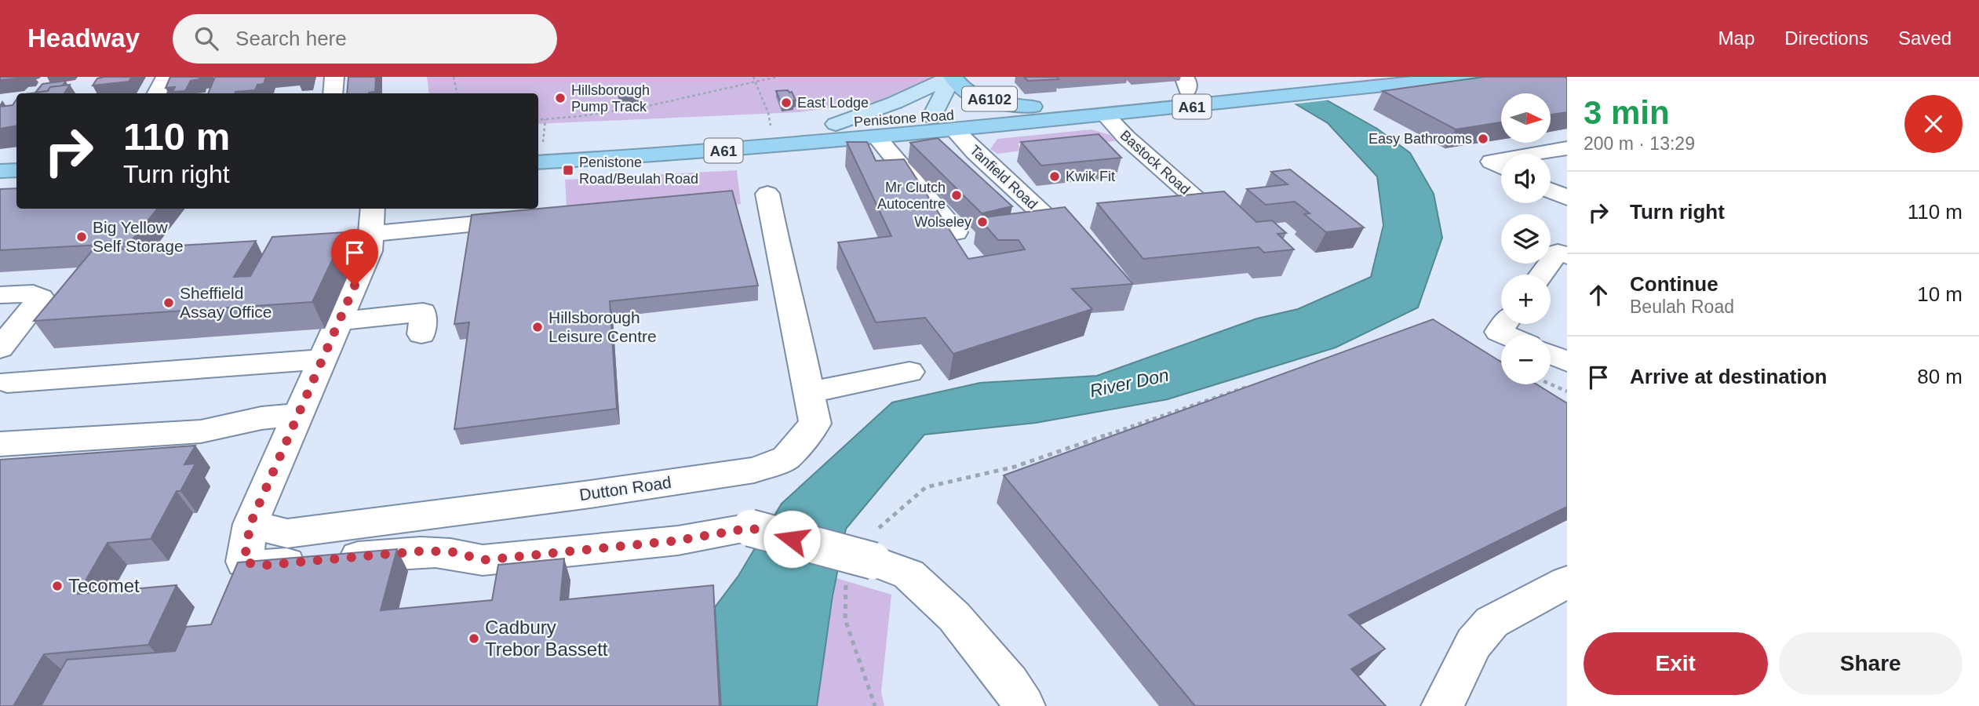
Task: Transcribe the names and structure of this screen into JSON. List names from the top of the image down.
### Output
{
  "streets": {
    "highway": ["A6102", "A61", "Penistone Road"],
    "street": ["Bastock Road", "Tanfield Road", "Dutton Road"]
  },
  "crossings": [
    ["A6102", "Penistone Road"],
    ["Penistone Road", "Bastock Road"],
    ["Penistone Road", "Tanfield Road"]
  ],
  "water": ["River Don"],
  "places": {
    "other": [
      "Hillsborough Pump Track",
      "East Lodge",
      "Easy Bathrooms",
      "Kwik Fit",
      "Mr Clutch Autocentre",
      "Wolseley",
      "Big Yellow Self Storage",
      "Sheffield Assay Office",
      "Hillsborough Leisure Centre",
      "Tecomet",
      "Cadbury Trebor Bassett"
    ],
    "transit": ["Penistone Road/Beulah Road"]
  },
  "north": "right",
  "page": {
    "header": "Headway",
    "search": "Search here",
    "nav": ["Map", "Directions", "Saved"],
    "heading": ["3 min", "200 m · 13:29"],
    "map_buttons": ["+", "−"],
    "turn": ["110 m", "Turn right"],
    "list": [
      {
        "name": "Turn right",
        "value": "110 m"
      },
      {
        "name": "Continue",
        "note": "Beulah Road",
        "value": "10 m"
      },
      {
        "name": "Arrive at destination",
        "value": "80 m"
      }
    ],
    "buttons": ["Exit", "Share"]
  }
}
